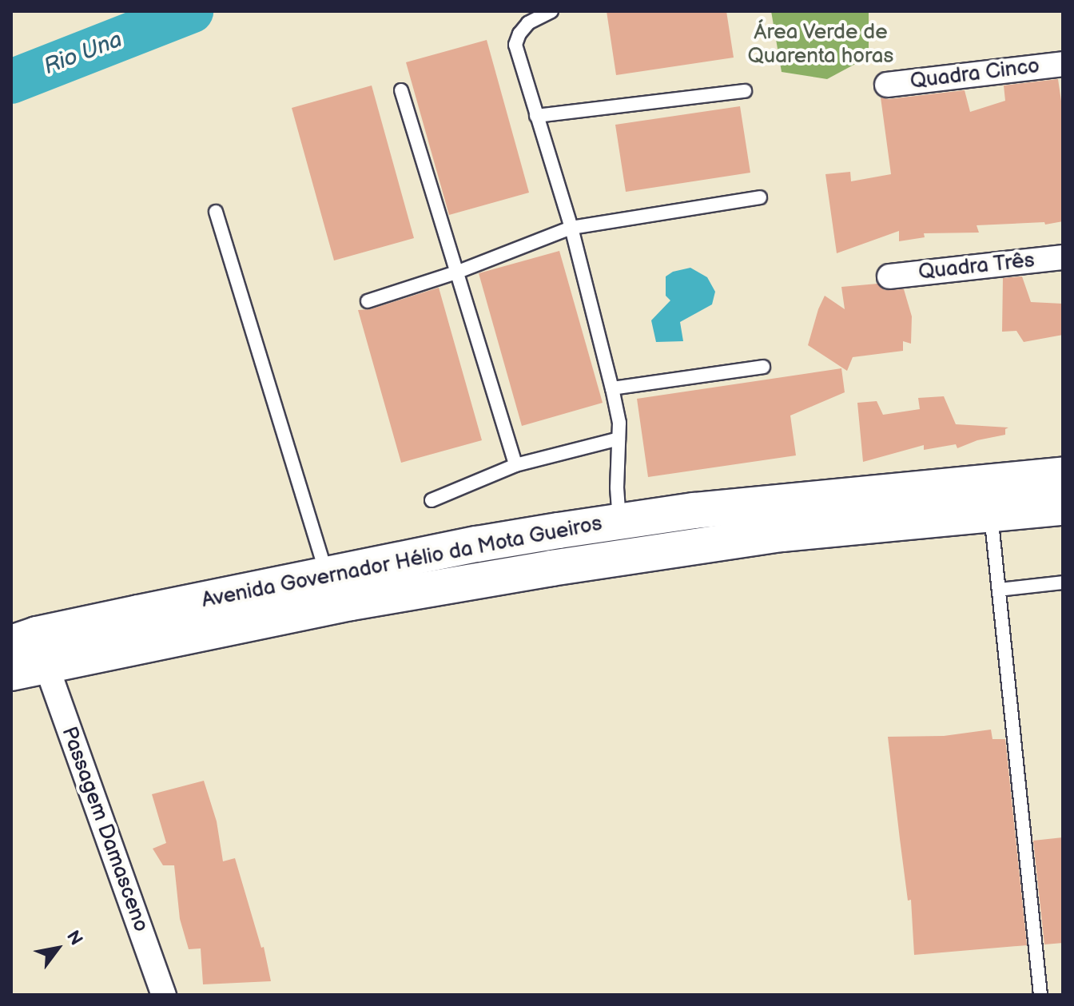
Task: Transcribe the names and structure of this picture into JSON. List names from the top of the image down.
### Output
{
  "streets": {
    "main road": ["Avenida Governador Hélio da Mota Gueiros"],
    "street": ["Quadra Cinco", "Quadra Três", "Passagem Damasceno"]
  },
  "crossings": [
    ["Avenida Governador Hélio da Mota Gueiros", "Passagem Damasceno"]
  ],
  "water": ["Rio Una"],
  "parks": ["Área Verde de Quarenta horas"],
  "north": "top right"
}
